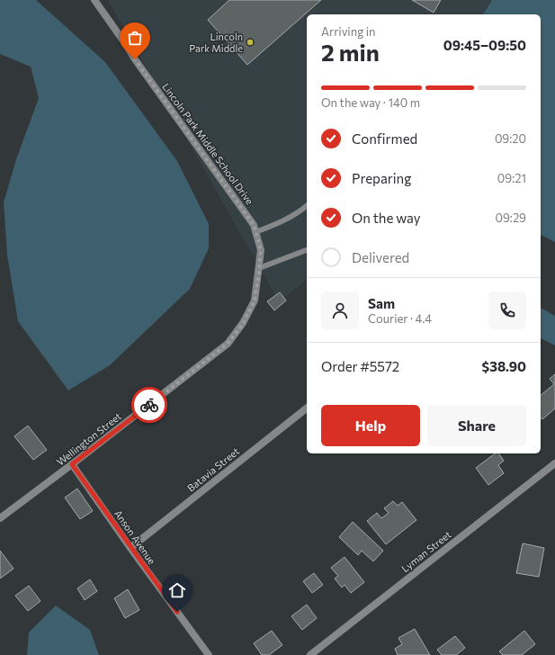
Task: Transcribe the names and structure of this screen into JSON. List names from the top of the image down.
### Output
{
  "streets": {
    "street": [
      "Lincoln Park Middle School Drive",
      "Wellington Street",
      "Batavia Street",
      "Anson Avenue",
      "Lyman Street"
    ]
  },
  "crossings": [
    ["Lincoln Park Middle School Drive", "Wellington Street"],
    ["Wellington Street", "Anson Avenue"],
    ["Batavia Street", "Anson Avenue"]
  ],
  "places": ["Lincoln Park Middle"],
  "page": {
    "heading": ["2 min", "Arriving in", "09:45–09:50"],
    "panel": [
      "Sam",
      "Courier · 4.4",
      "Order #5572",
      "$38.90"
    ],
    "bar": "On the way · 140 m",
    "list": [
      ["Confirmed", "09:20"],
      ["Preparing", "09:21"],
      ["On the way", "09:29"],
      "Delivered"
    ],
    "buttons": ["Help", "Share"]
  }
}
